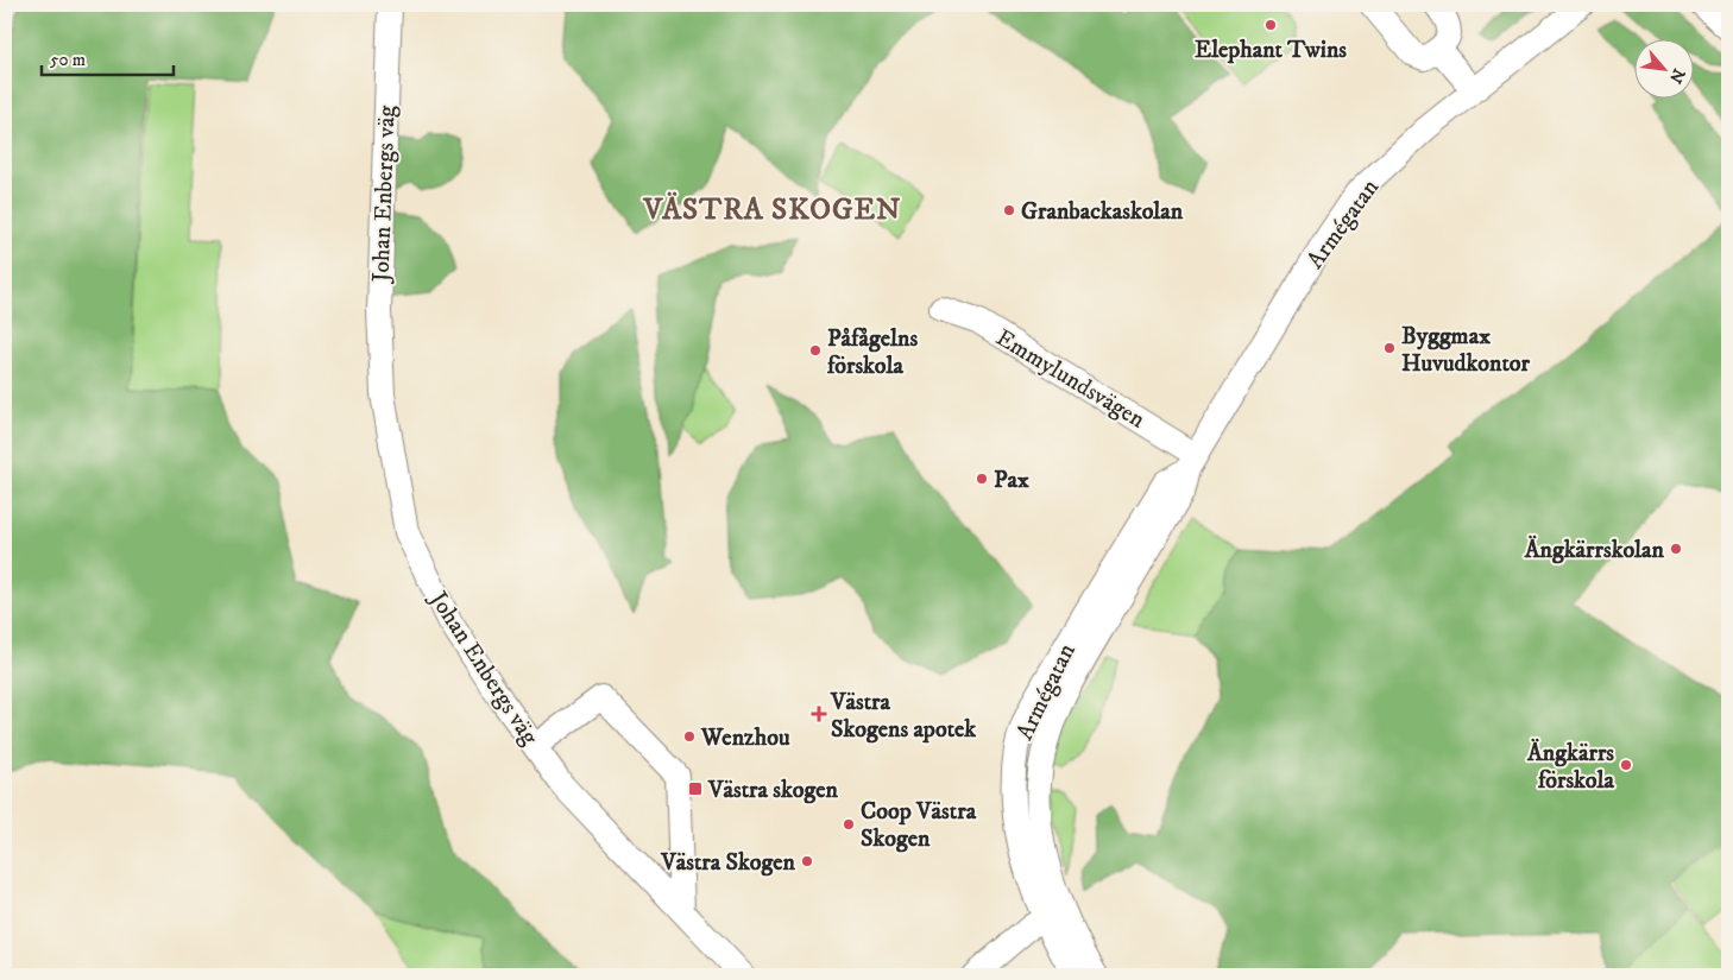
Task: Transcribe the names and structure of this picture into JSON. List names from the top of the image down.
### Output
{
  "streets": {
    "street": ["Johan Enbergs väg", "Armégatan", "Emmylundsvägen"]
  },
  "crossings": [
    ["Armégatan", "Emmylundsvägen"]
  ],
  "districts": ["VÄSTRA SKOGEN"],
  "places": {
    "other": [
      "Elephant Twins",
      "Granbackaskolan",
      "Byggmax Huvudkontor",
      "Påfågelns förskola",
      "Pax",
      "Ängkärrskolan",
      "Wenzhou",
      "Ängkärrs förskola",
      "Coop Västra Skogen",
      "Västra Skogen"
    ],
    "health": ["Västra Skogens apotek"],
    "transit": ["Västra skogen"]
  },
  "scale_bar": "50 m",
  "north": "bottom right"
}
